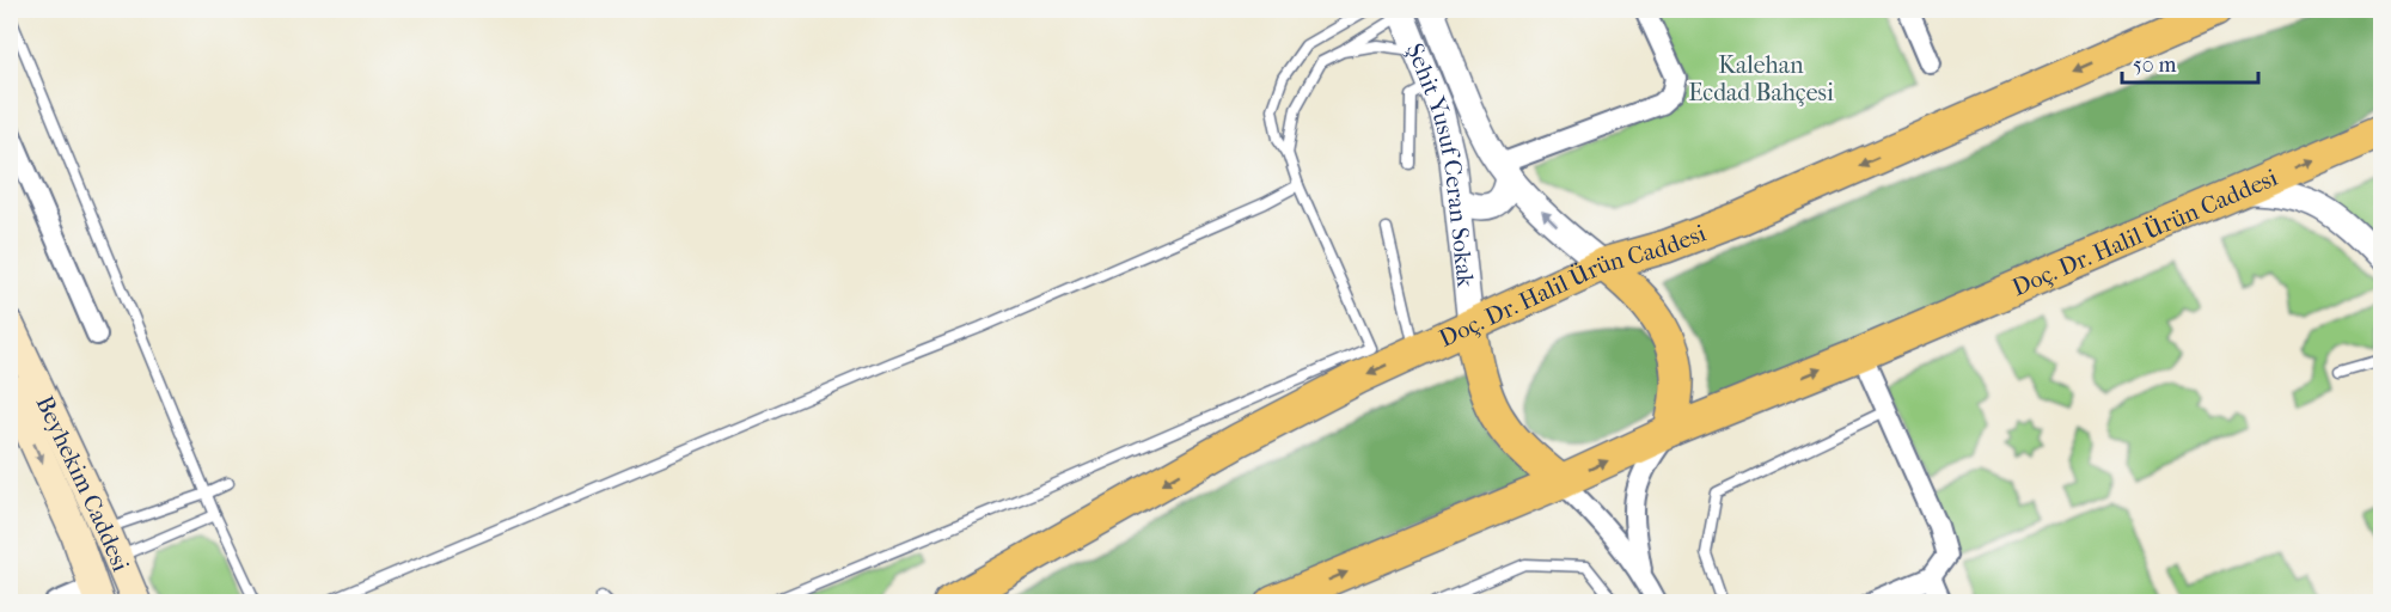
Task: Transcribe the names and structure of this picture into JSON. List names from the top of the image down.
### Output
{
  "streets": {
    "main road": ["Doç. Dr. Halil Ürün Caddesi", "Beyhekim Caddesi"],
    "street": ["Şehit Yusuf Ceran Sokak"]
  },
  "crossings": [
    ["Şehit Yusuf Ceran Sokak", "Doç. Dr. Halil Ürün Caddesi"]
  ],
  "parks": ["Kalehan Ecdad Bahçesi"],
  "scale_bar": "50 m"
}
